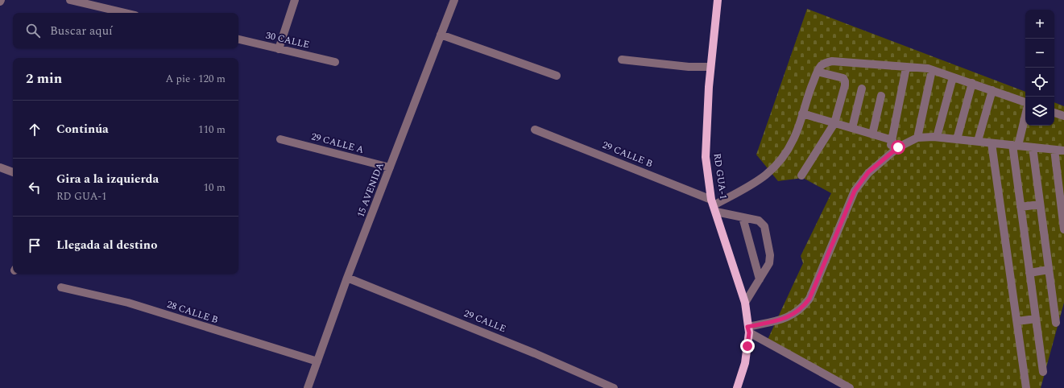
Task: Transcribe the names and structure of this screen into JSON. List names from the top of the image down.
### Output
{
  "streets": {
    "main road": ["RD GUA-1"],
    "street": [
      "30 CALLE",
      "29 CALLE A",
      "29 CALLE B",
      "15 AVENIDA",
      "28 CALLE B",
      "29 CALLE"
    ]
  },
  "crossings": [
    ["29 CALLE A", "15 AVENIDA"],
    ["29 CALLE B", "RD GUA-1"],
    ["15 AVENIDA", "28 CALLE B"],
    ["15 AVENIDA", "29 CALLE"]
  ],
  "page": {
    "map_buttons": ["+", "−"],
    "search": "Buscar aquí",
    "heading": ["2 min", "A pie · 120 m"],
    "list": [
      ["Continúa", "110 m"],
      ["Gira a la izquierda", "RD GUA-1", "10 m"],
      "Llegada al destino"
    ]
  }
}
